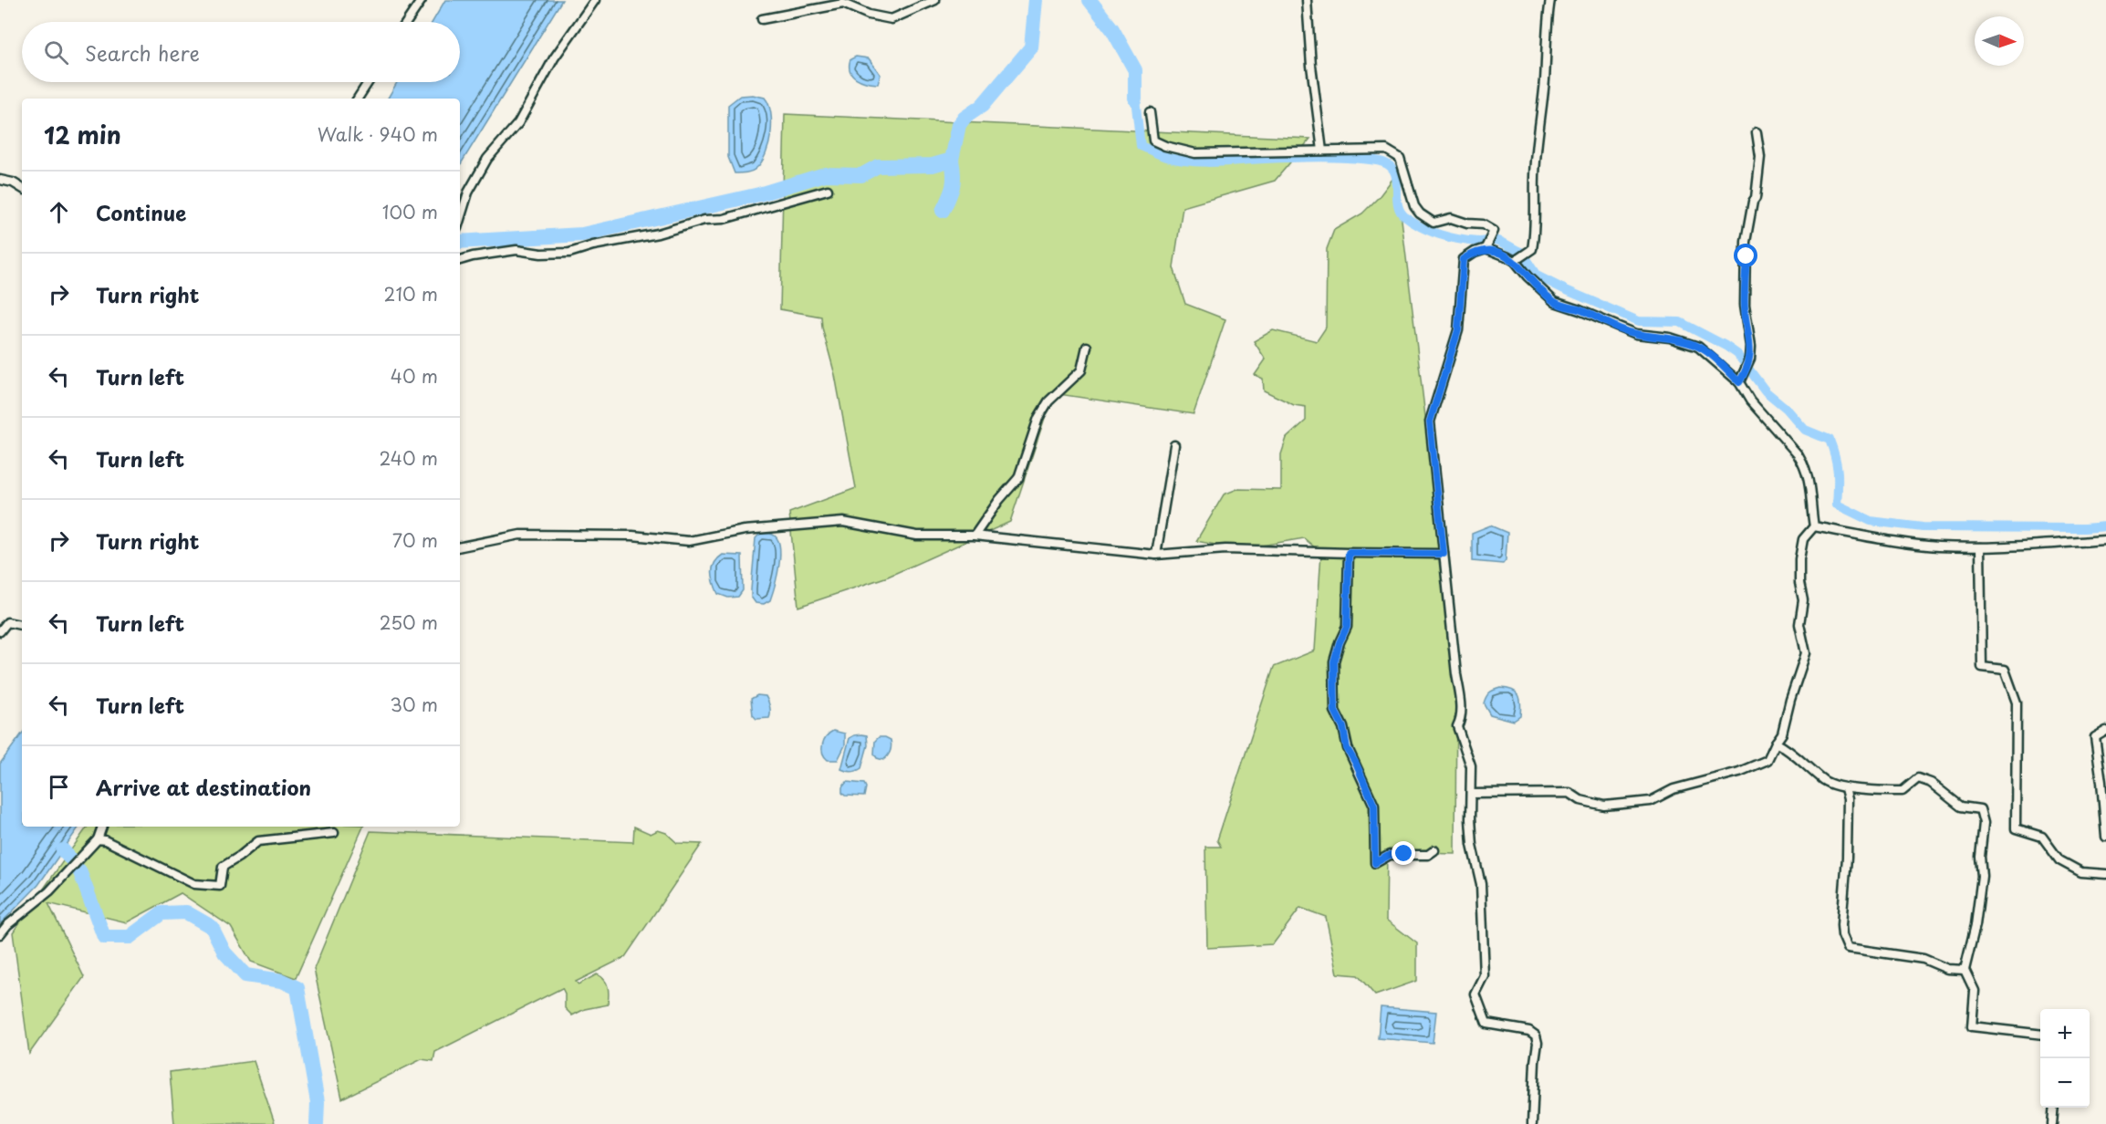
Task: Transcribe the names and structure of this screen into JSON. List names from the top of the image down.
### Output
{
  "north": "right",
  "page": {
    "search": "Search here",
    "heading": ["12 min", "Walk · 940 m"],
    "list": [
      ["Continue", "100 m"],
      ["Turn right", "210 m"],
      ["Turn left", "40 m"],
      ["Turn left", "240 m"],
      ["Turn right", "70 m"],
      ["Turn left", "250 m"],
      ["Turn left", "30 m"],
      "Arrive at destination"
    ],
    "map_buttons": ["+", "−"]
  }
}
